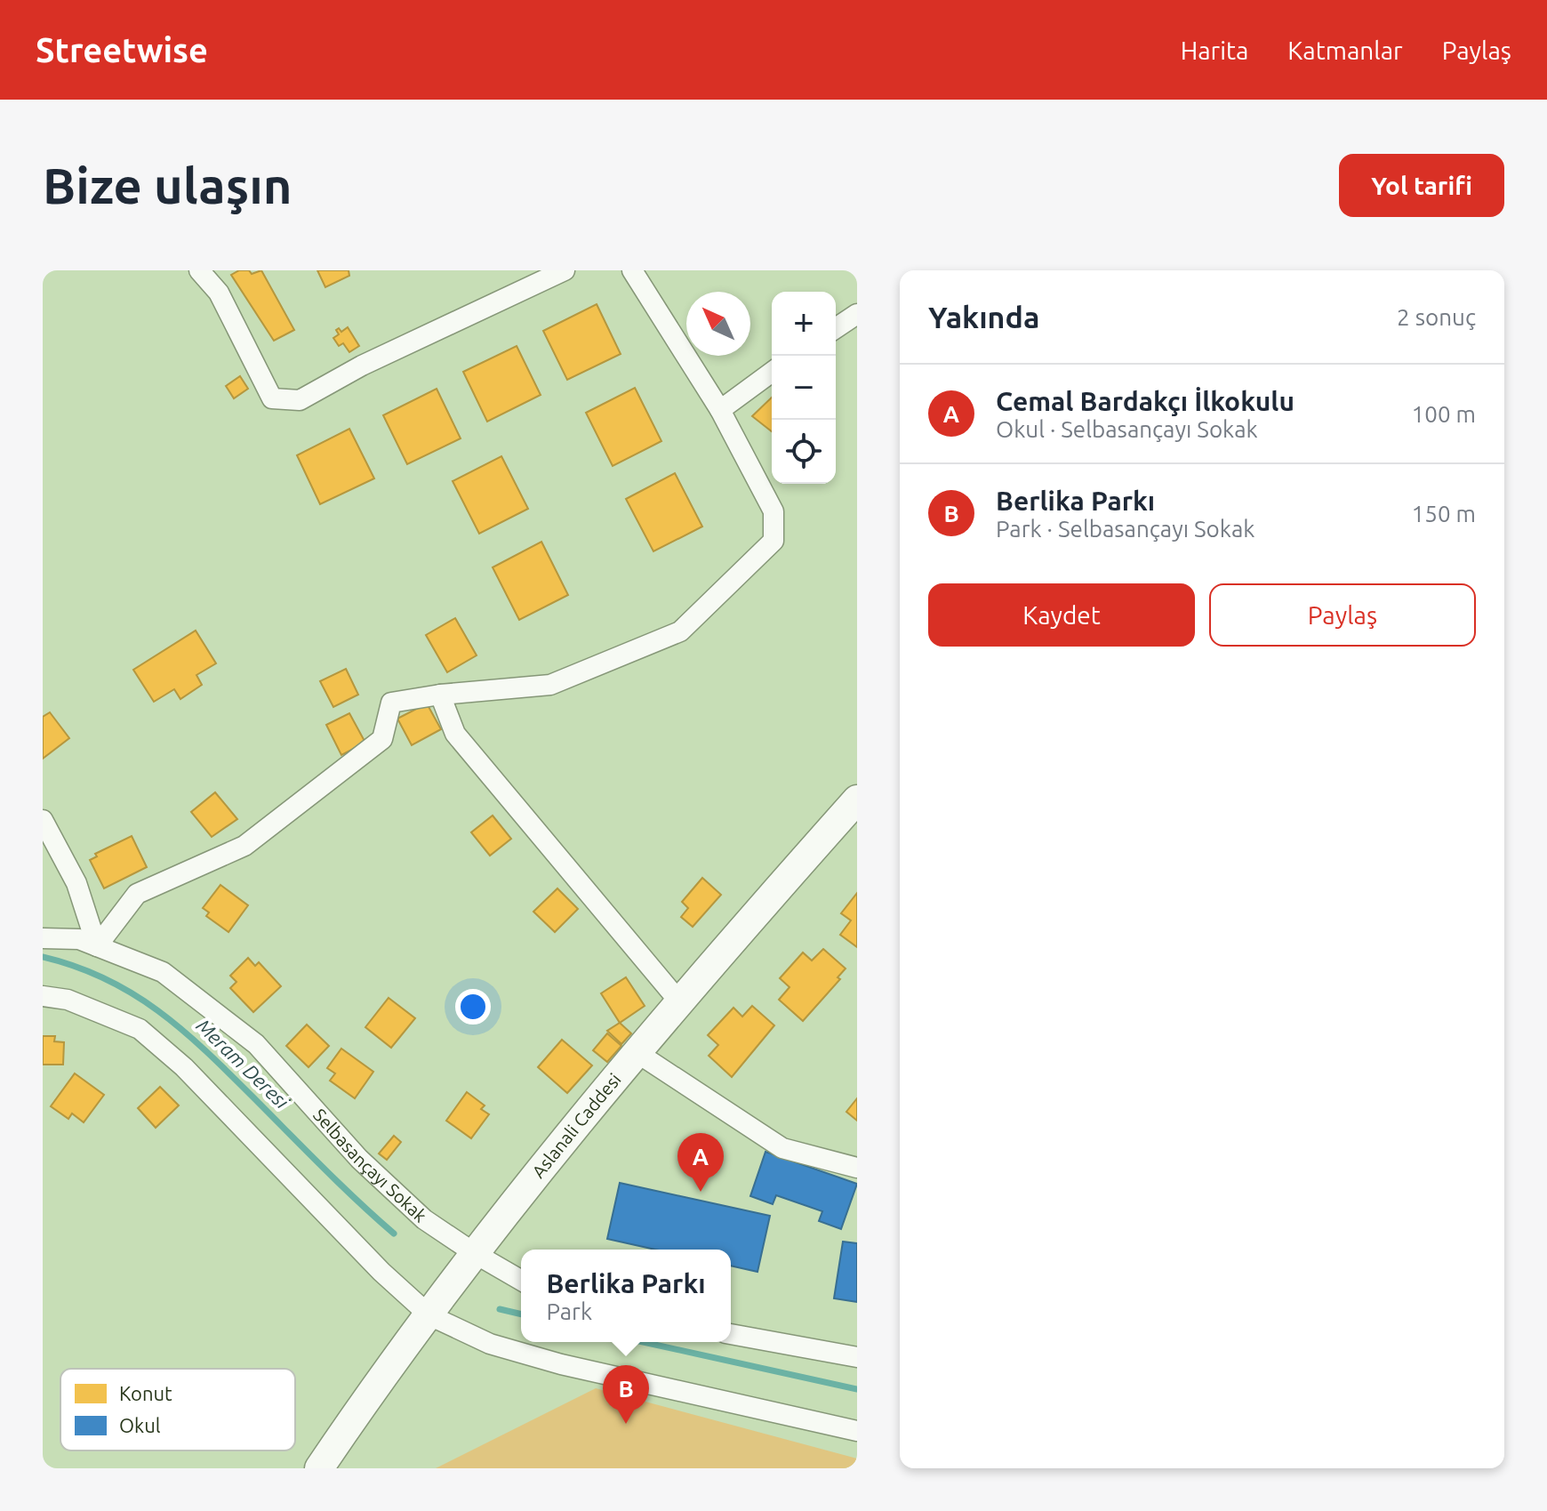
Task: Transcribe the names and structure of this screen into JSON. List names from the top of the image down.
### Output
{
  "streets": {
    "street": ["Aslanali Caddesi", "Selbasançayı Sokak"]
  },
  "crossings": [
    ["Aslanali Caddesi", "Selbasançayı Sokak"]
  ],
  "water": ["Meram Deresi"],
  "legend": ["Konut", "Okul"],
  "north": "top left",
  "page": {
    "header": "Streetwise",
    "nav": ["Harita", "Katmanlar", "Paylaş"],
    "buttons": [
      "Yol tarifi",
      ["Kaydet", "Paylaş"]
    ],
    "title": "Bize ulaşın",
    "heading": ["Yakında", "2 sonuç"],
    "map_buttons": ["+", "−"],
    "list": [
      {
        "mark": "A",
        "name": "Cemal Bardakçı İlkokulu",
        "note": "Okul · Selbasançayı Sokak",
        "value": "100 m"
      },
      {
        "mark": "B",
        "name": "Berlika Parkı",
        "note": "Park · Selbasançayı Sokak",
        "value": "150 m"
      }
    ],
    "pins": ["A", "B"],
    "popup": ["Berlika Parkı", "Park"]
  }
}
